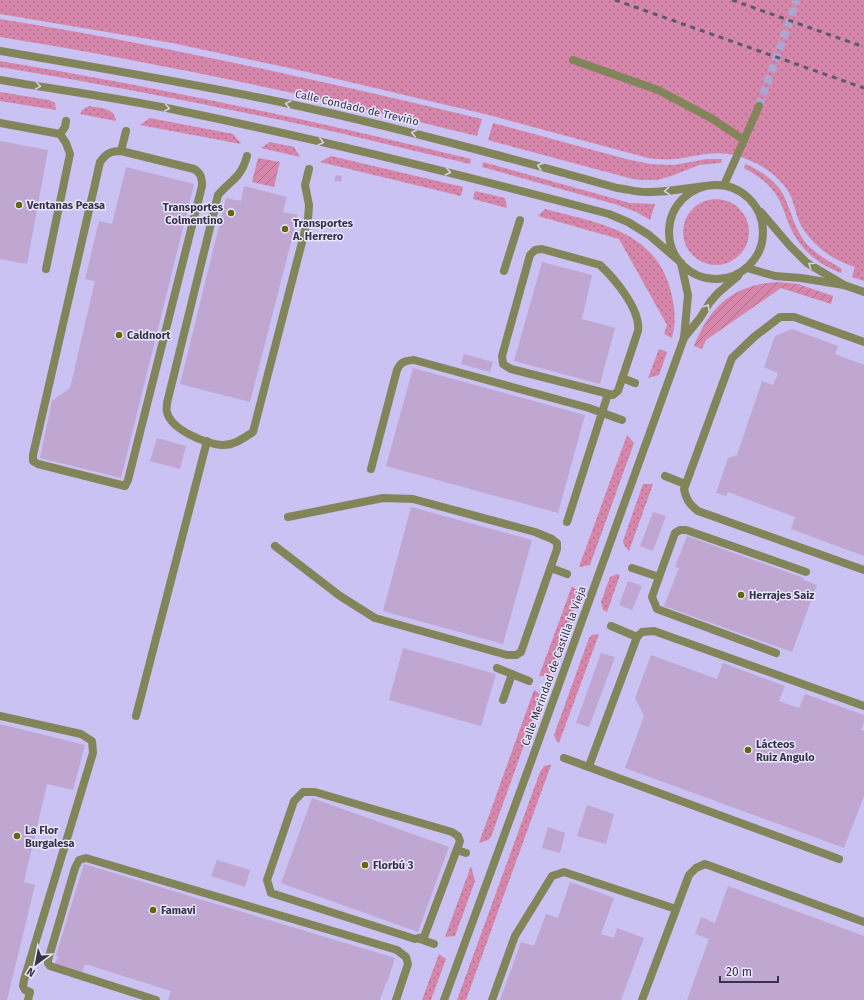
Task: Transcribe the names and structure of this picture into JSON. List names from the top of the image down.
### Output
{
  "streets": {
    "street": ["Calle Condado de Treviño", "Calle Merindad de Castilla la Vieja"]
  },
  "crossings": [
    ["Calle Condado de Treviño", "Calle Merindad de Castilla la Vieja"]
  ],
  "places": [
    "Ventanas Peasa",
    "Transportes Colmentino",
    "Transportes A. Herrero",
    "Caldnort",
    "Herrajes Saiz",
    "Lácteos Ruiz Angulo",
    "La Flor Burgalesa",
    "Florbú 3",
    "Famavi"
  ],
  "scale_bar": "20 m",
  "north": "bottom left"
}
